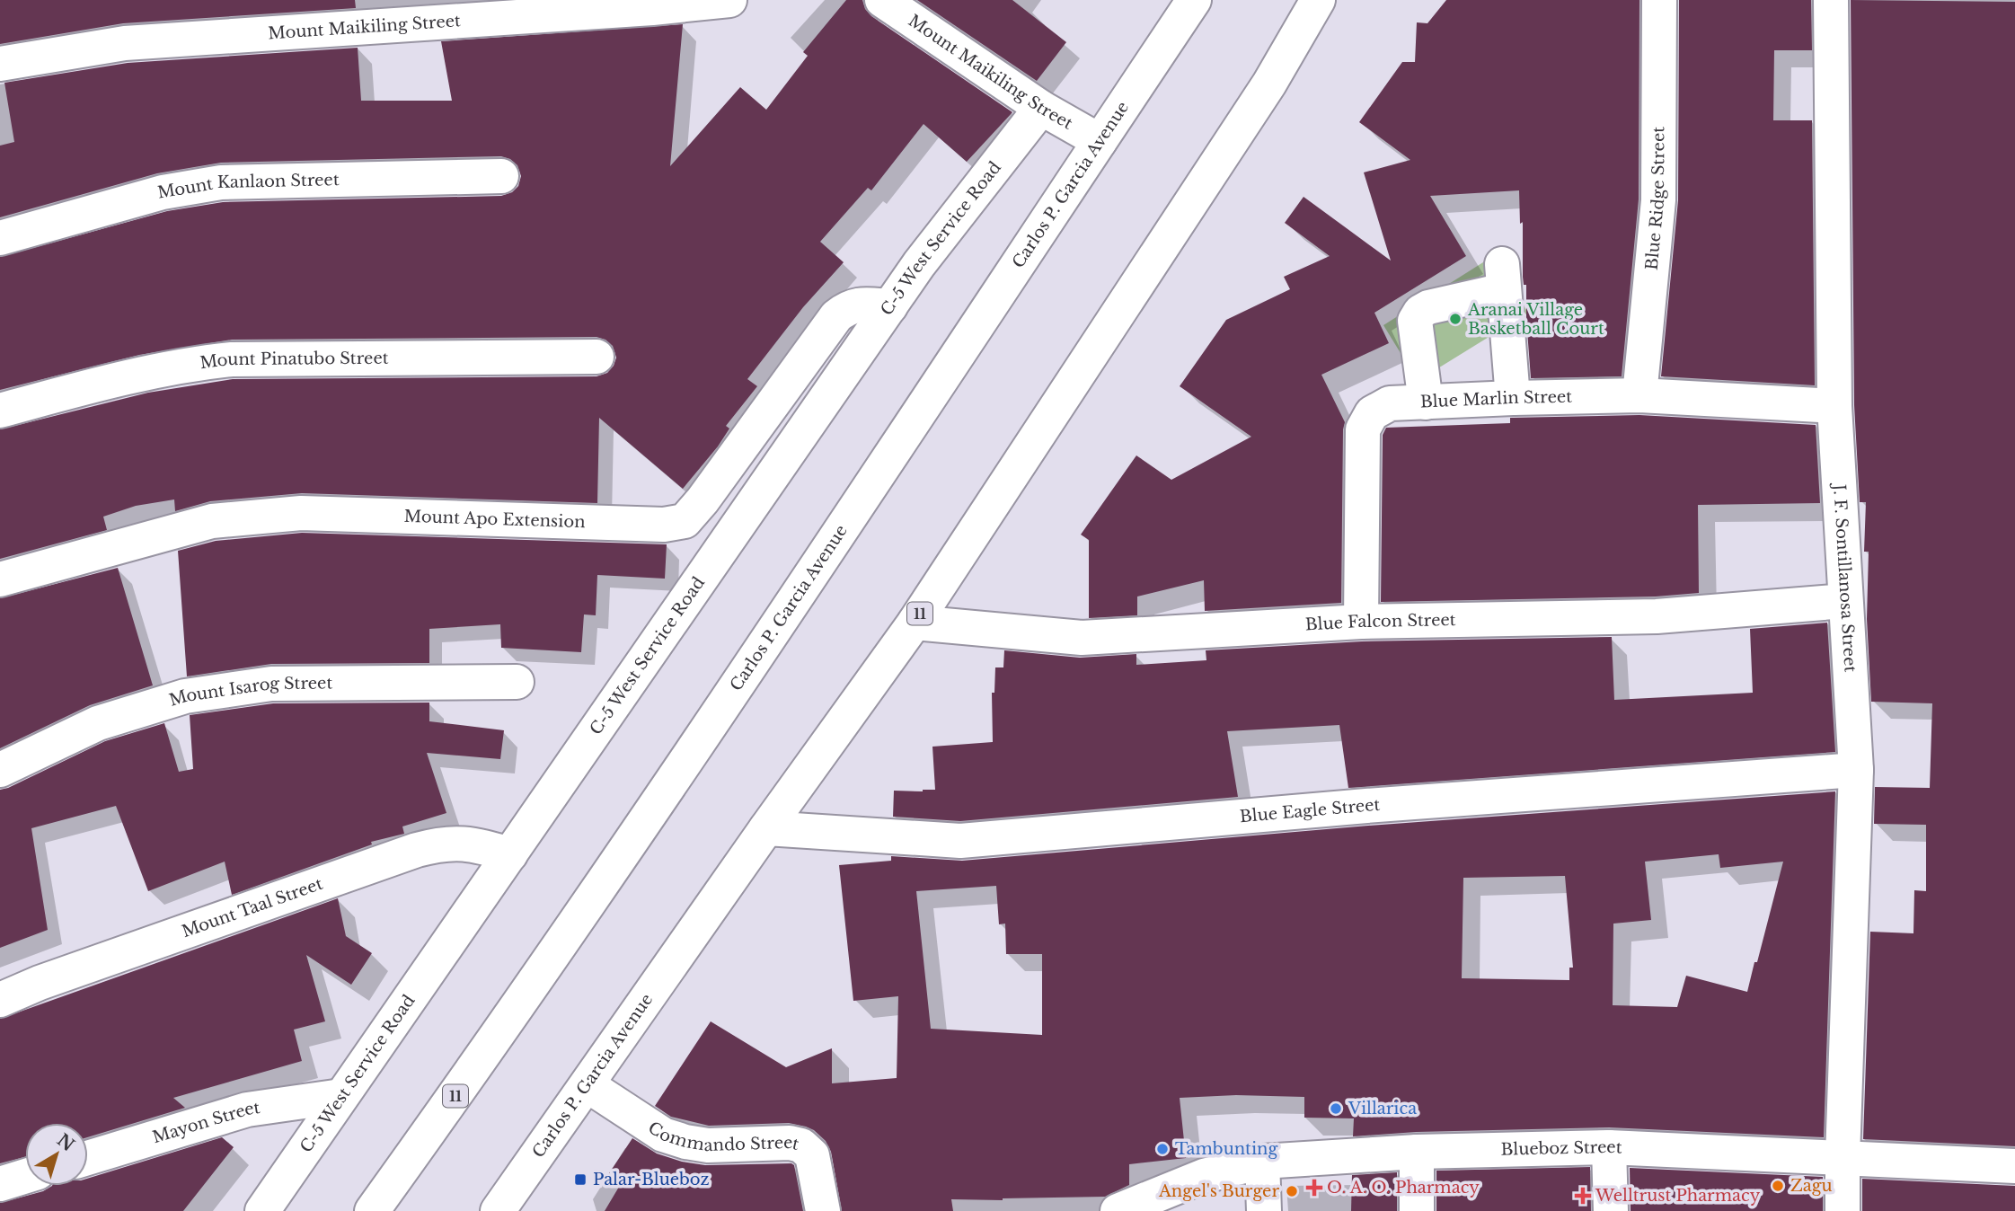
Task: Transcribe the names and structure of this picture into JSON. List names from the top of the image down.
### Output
{
  "streets": {
    "street": [
      "Mount Maikiling Street",
      "Carlos P. Garcia Avenue",
      "Mount Kanlaon Street",
      "Blue Ridge Street",
      "C-5 West Service Road",
      "Mount Pinatubo Street",
      "Blue Marlin Street",
      "Mount Apo Extension",
      "J. F. Sontillanosa Street",
      "11",
      "Blue Falcon Street",
      "Mount Isarog Street",
      "Blue Eagle Street",
      "Mount Taal Street",
      "Mayon Street",
      "Commando Street",
      "Blueboz Street"
    ]
  },
  "crossings": [
    ["Mount Maikiling Street", "Carlos P. Garcia Avenue"],
    ["Mount Maikiling Street", "C-5 West Service Road"],
    ["Carlos P. Garcia Avenue", "Blue Falcon Street"],
    ["Carlos P. Garcia Avenue", "Blue Eagle Street"],
    ["Carlos P. Garcia Avenue", "Commando Street"],
    ["Blue Ridge Street", "Blue Marlin Street"],
    ["C-5 West Service Road", "Mount Apo Extension"],
    ["C-5 West Service Road", "Mount Taal Street"],
    ["C-5 West Service Road", "Mayon Street"],
    ["Blue Marlin Street", "J. F. Sontillanosa Street"],
    ["Blue Marlin Street", "Blue Falcon Street"],
    ["J. F. Sontillanosa Street", "Blue Falcon Street"],
    ["J. F. Sontillanosa Street", "Blue Eagle Street"],
    ["J. F. Sontillanosa Street", "Blueboz Street"]
  ],
  "places": {
    "other": [
      "Aranai Village Basketball Court",
      "Villarica",
      "Tambunting",
      "Zagu",
      "Angel's Burger"
    ],
    "transit": ["Palar-Blueboz"],
    "health": ["O. A. O. Pharmacy", "Welltrust Pharmacy"]
  },
  "north": "top right"
}
